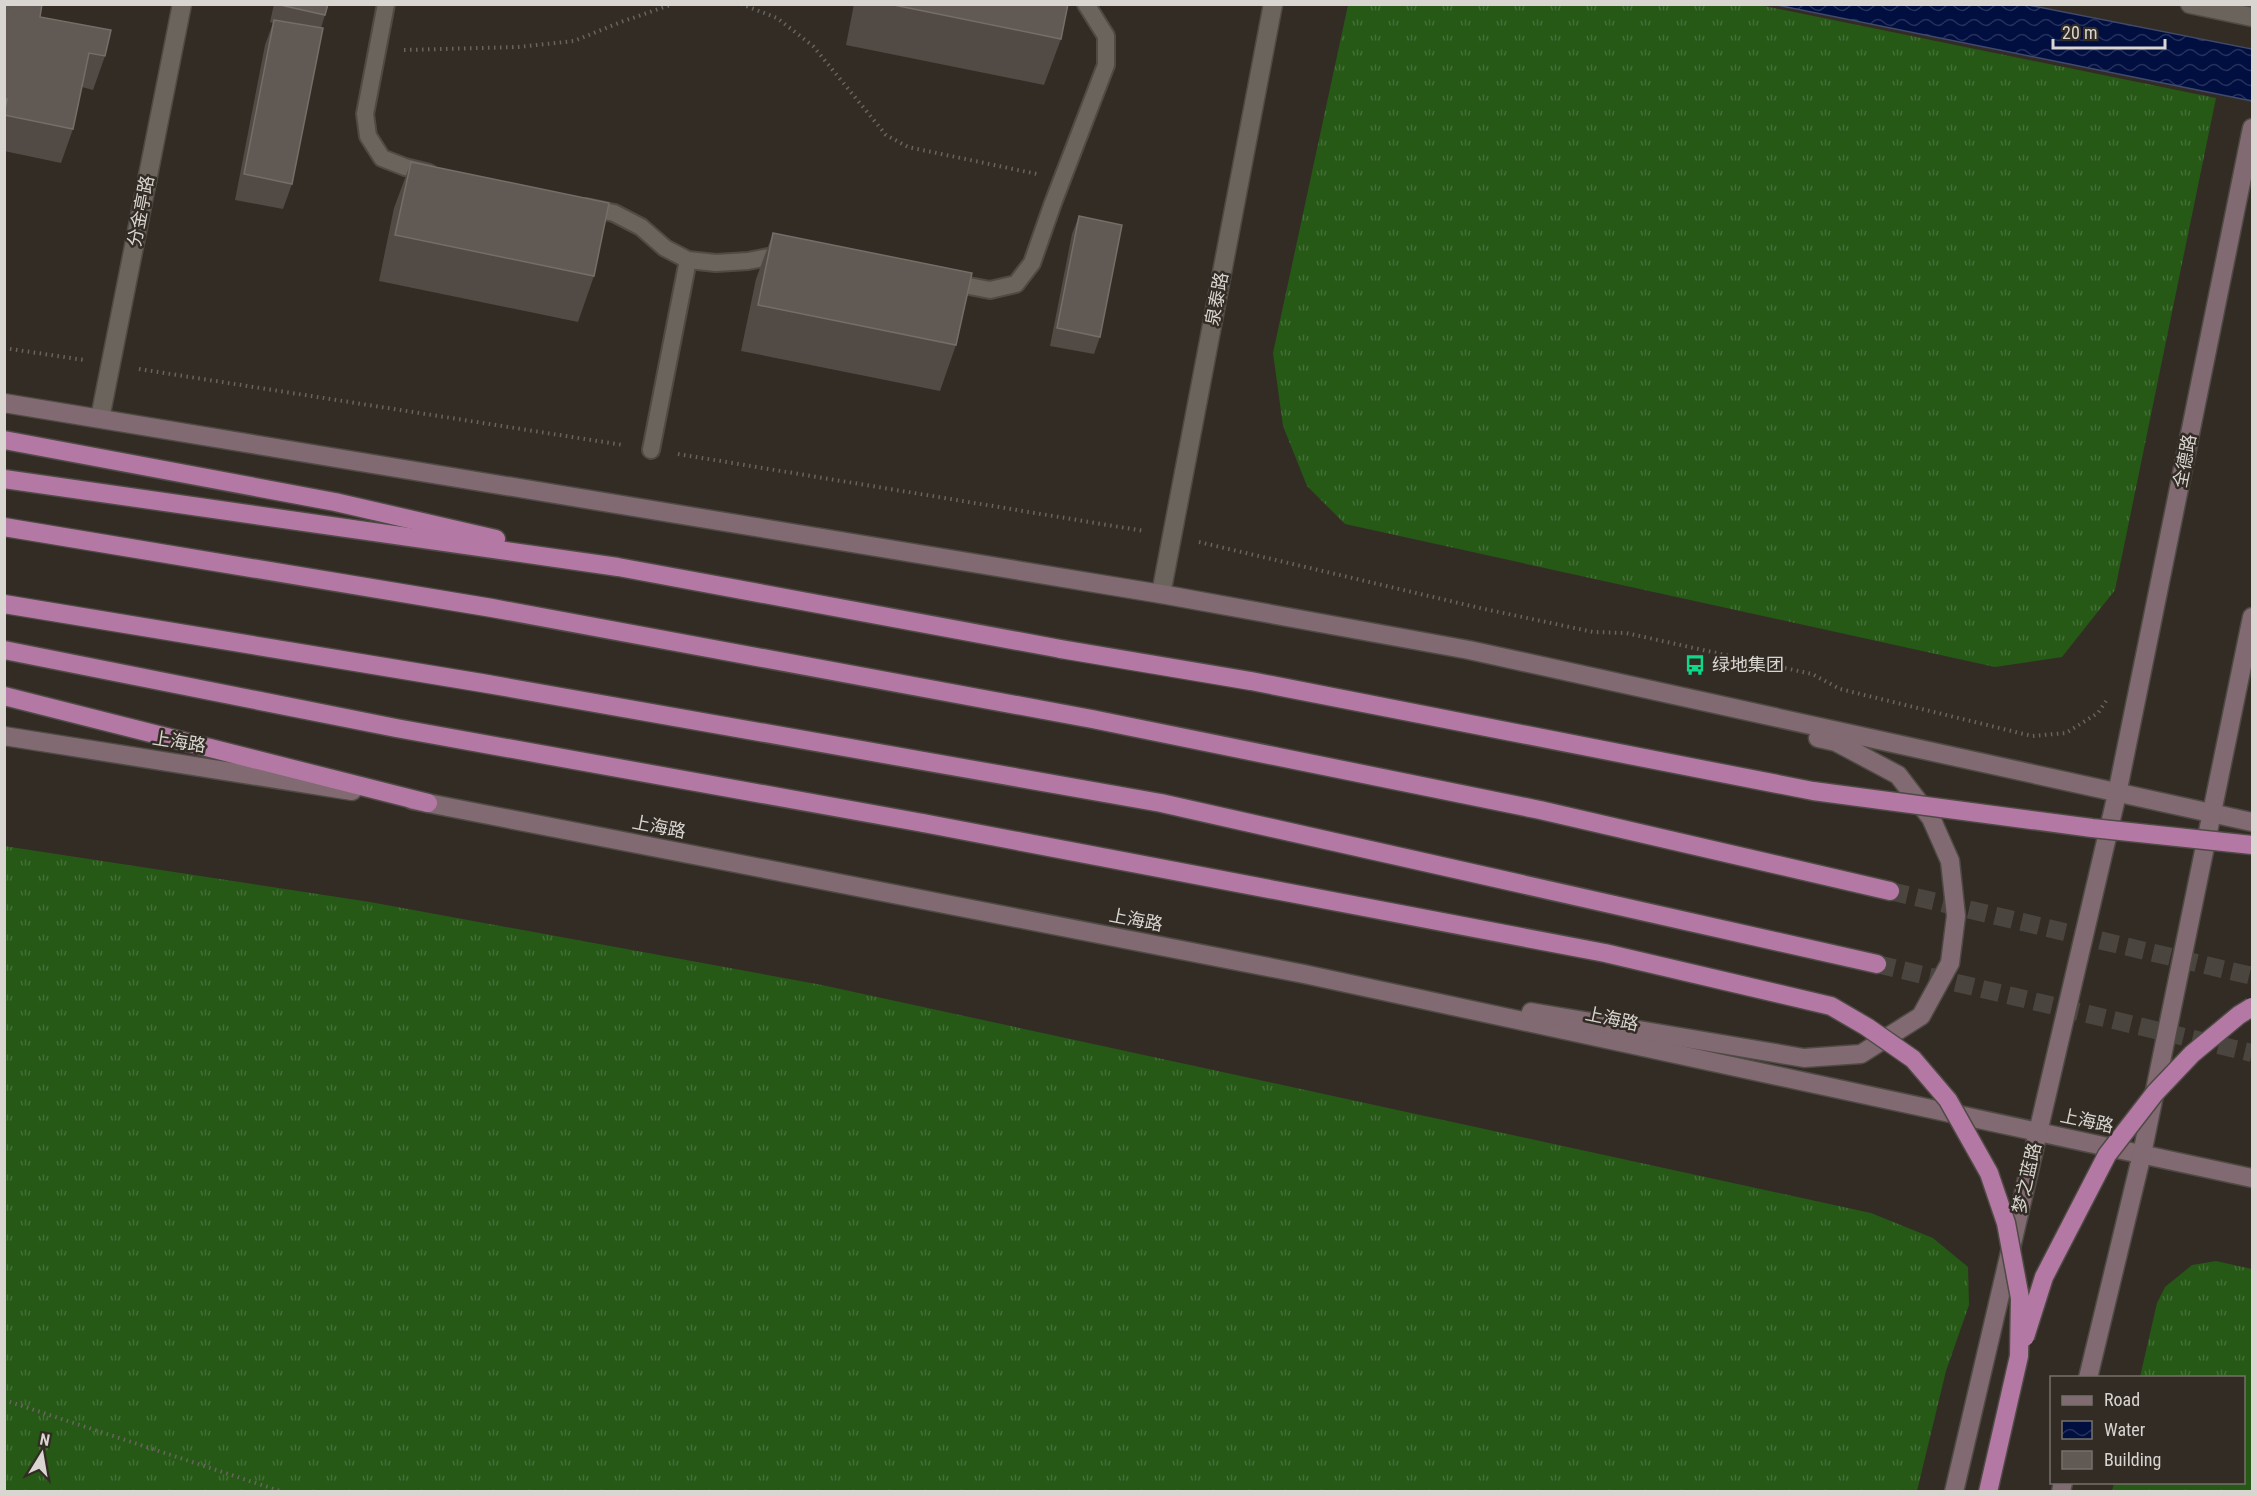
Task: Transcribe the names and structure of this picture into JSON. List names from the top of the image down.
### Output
{
  "streets": {
    "main road": ["全德路", "上海路", "梦之蓝路"],
    "street": ["分金亭路", "泉泰路"]
  },
  "crossings": [
    ["全德路", "梦之蓝路"],
    ["上海路", "梦之蓝路"]
  ],
  "places": {
    "bus stop": ["绿地集团"]
  },
  "legend": ["Road", "Water", "Building"],
  "scale_bar": "20 m",
  "north": "top"
}
